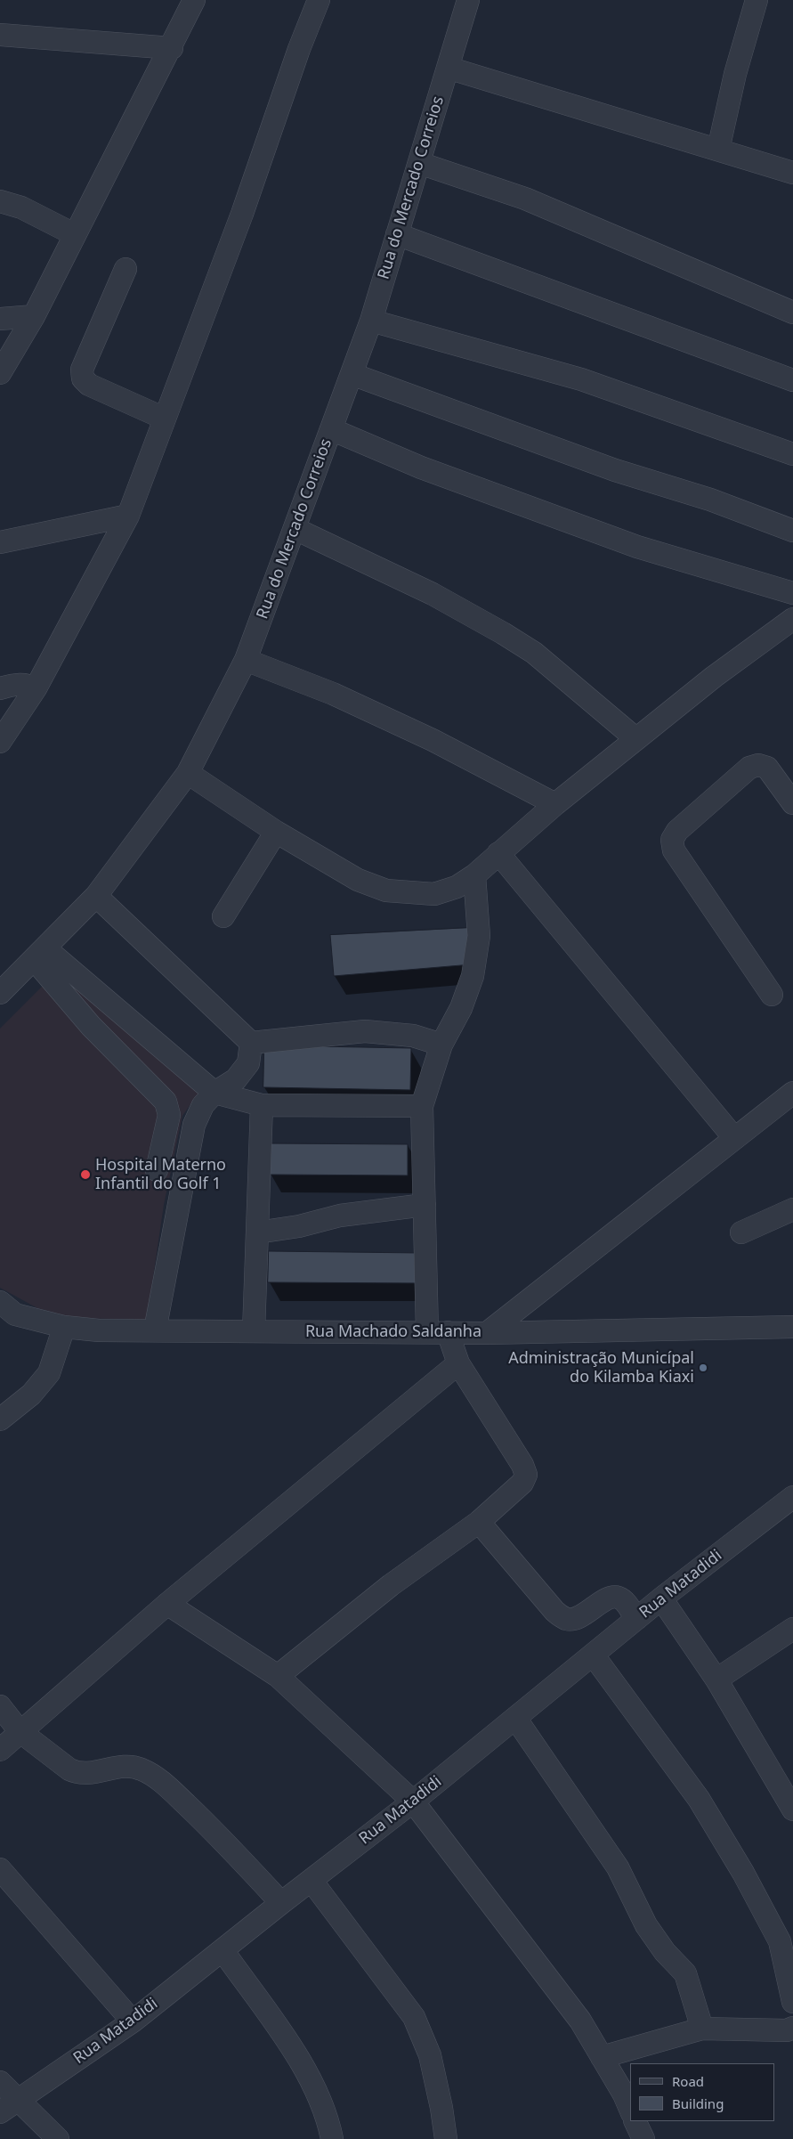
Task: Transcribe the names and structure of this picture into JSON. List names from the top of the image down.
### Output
{
  "streets": {
    "street": ["Rua do Mercado Correios", "Rua Machado Saldanha", "Rua Matadidi"]
  },
  "places": ["Hospital Materno Infantil do Golf 1", "Administração Municípal do Kilamba Kiaxi"],
  "legend": ["Road", "Building"]
}
